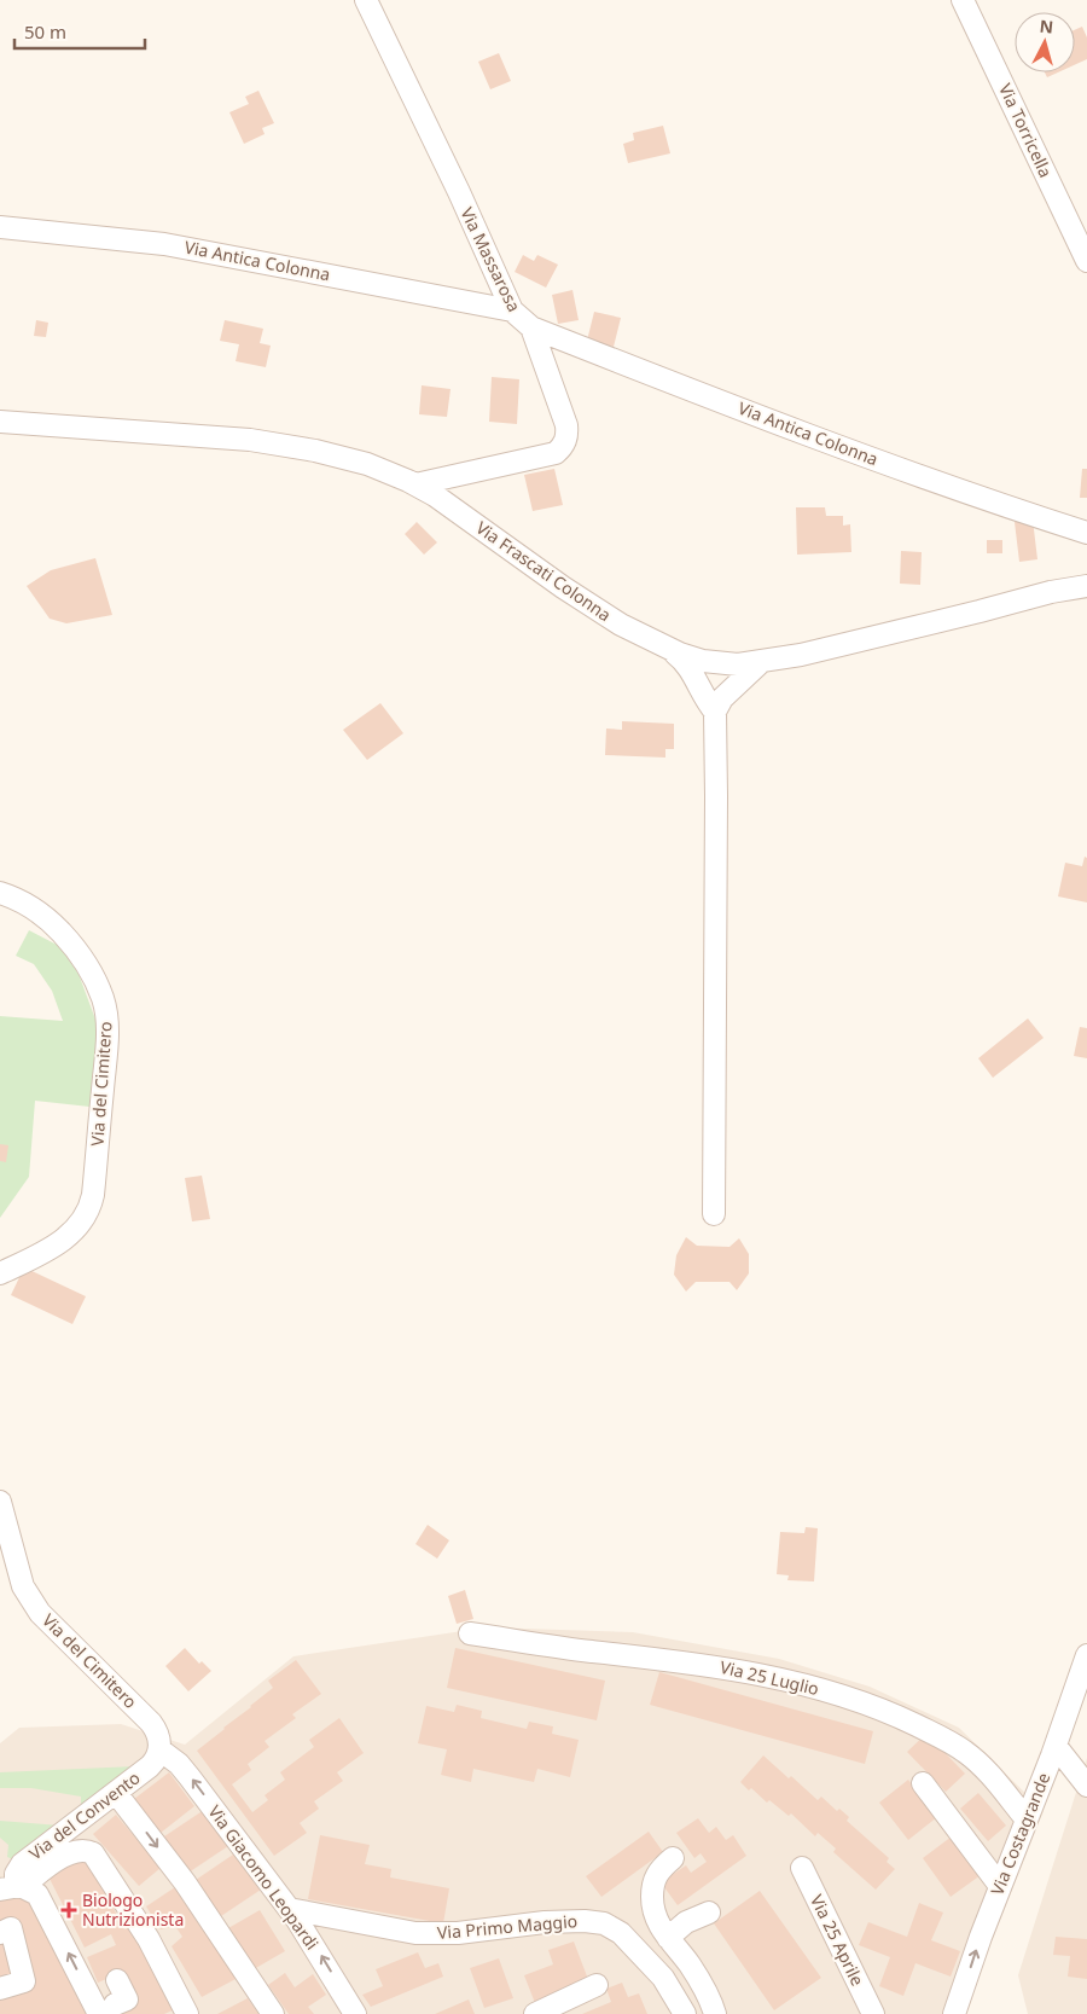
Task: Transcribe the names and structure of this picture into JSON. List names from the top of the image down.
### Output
{
  "streets": {
    "street": [
      "Via Torricella",
      "Via Massarosa",
      "Via Antica Colonna",
      "Via Frascati Colonna",
      "Via del Cimitero",
      "Via 25 Luglio",
      "Via del Convento",
      "Via Costagrande",
      "Via Giacomo Leopardi",
      "Via Primo Maggio",
      "Via 25 Aprile"
    ]
  },
  "crossings": [
    ["Via Massarosa", "Via Antica Colonna"],
    ["Via Massarosa", "Via Frascati Colonna"],
    ["Via del Cimitero", "Via del Convento"],
    ["Via del Cimitero", "Via Giacomo Leopardi"],
    ["Via 25 Luglio", "Via Costagrande"],
    ["Via del Convento", "Via Giacomo Leopardi"],
    ["Via Giacomo Leopardi", "Via Primo Maggio"]
  ],
  "one_way": ["Via Costagrande"],
  "places": {
    "health": ["Biologo Nutrizionista"]
  },
  "scale_bar": "50 m",
  "north": "top"
}
